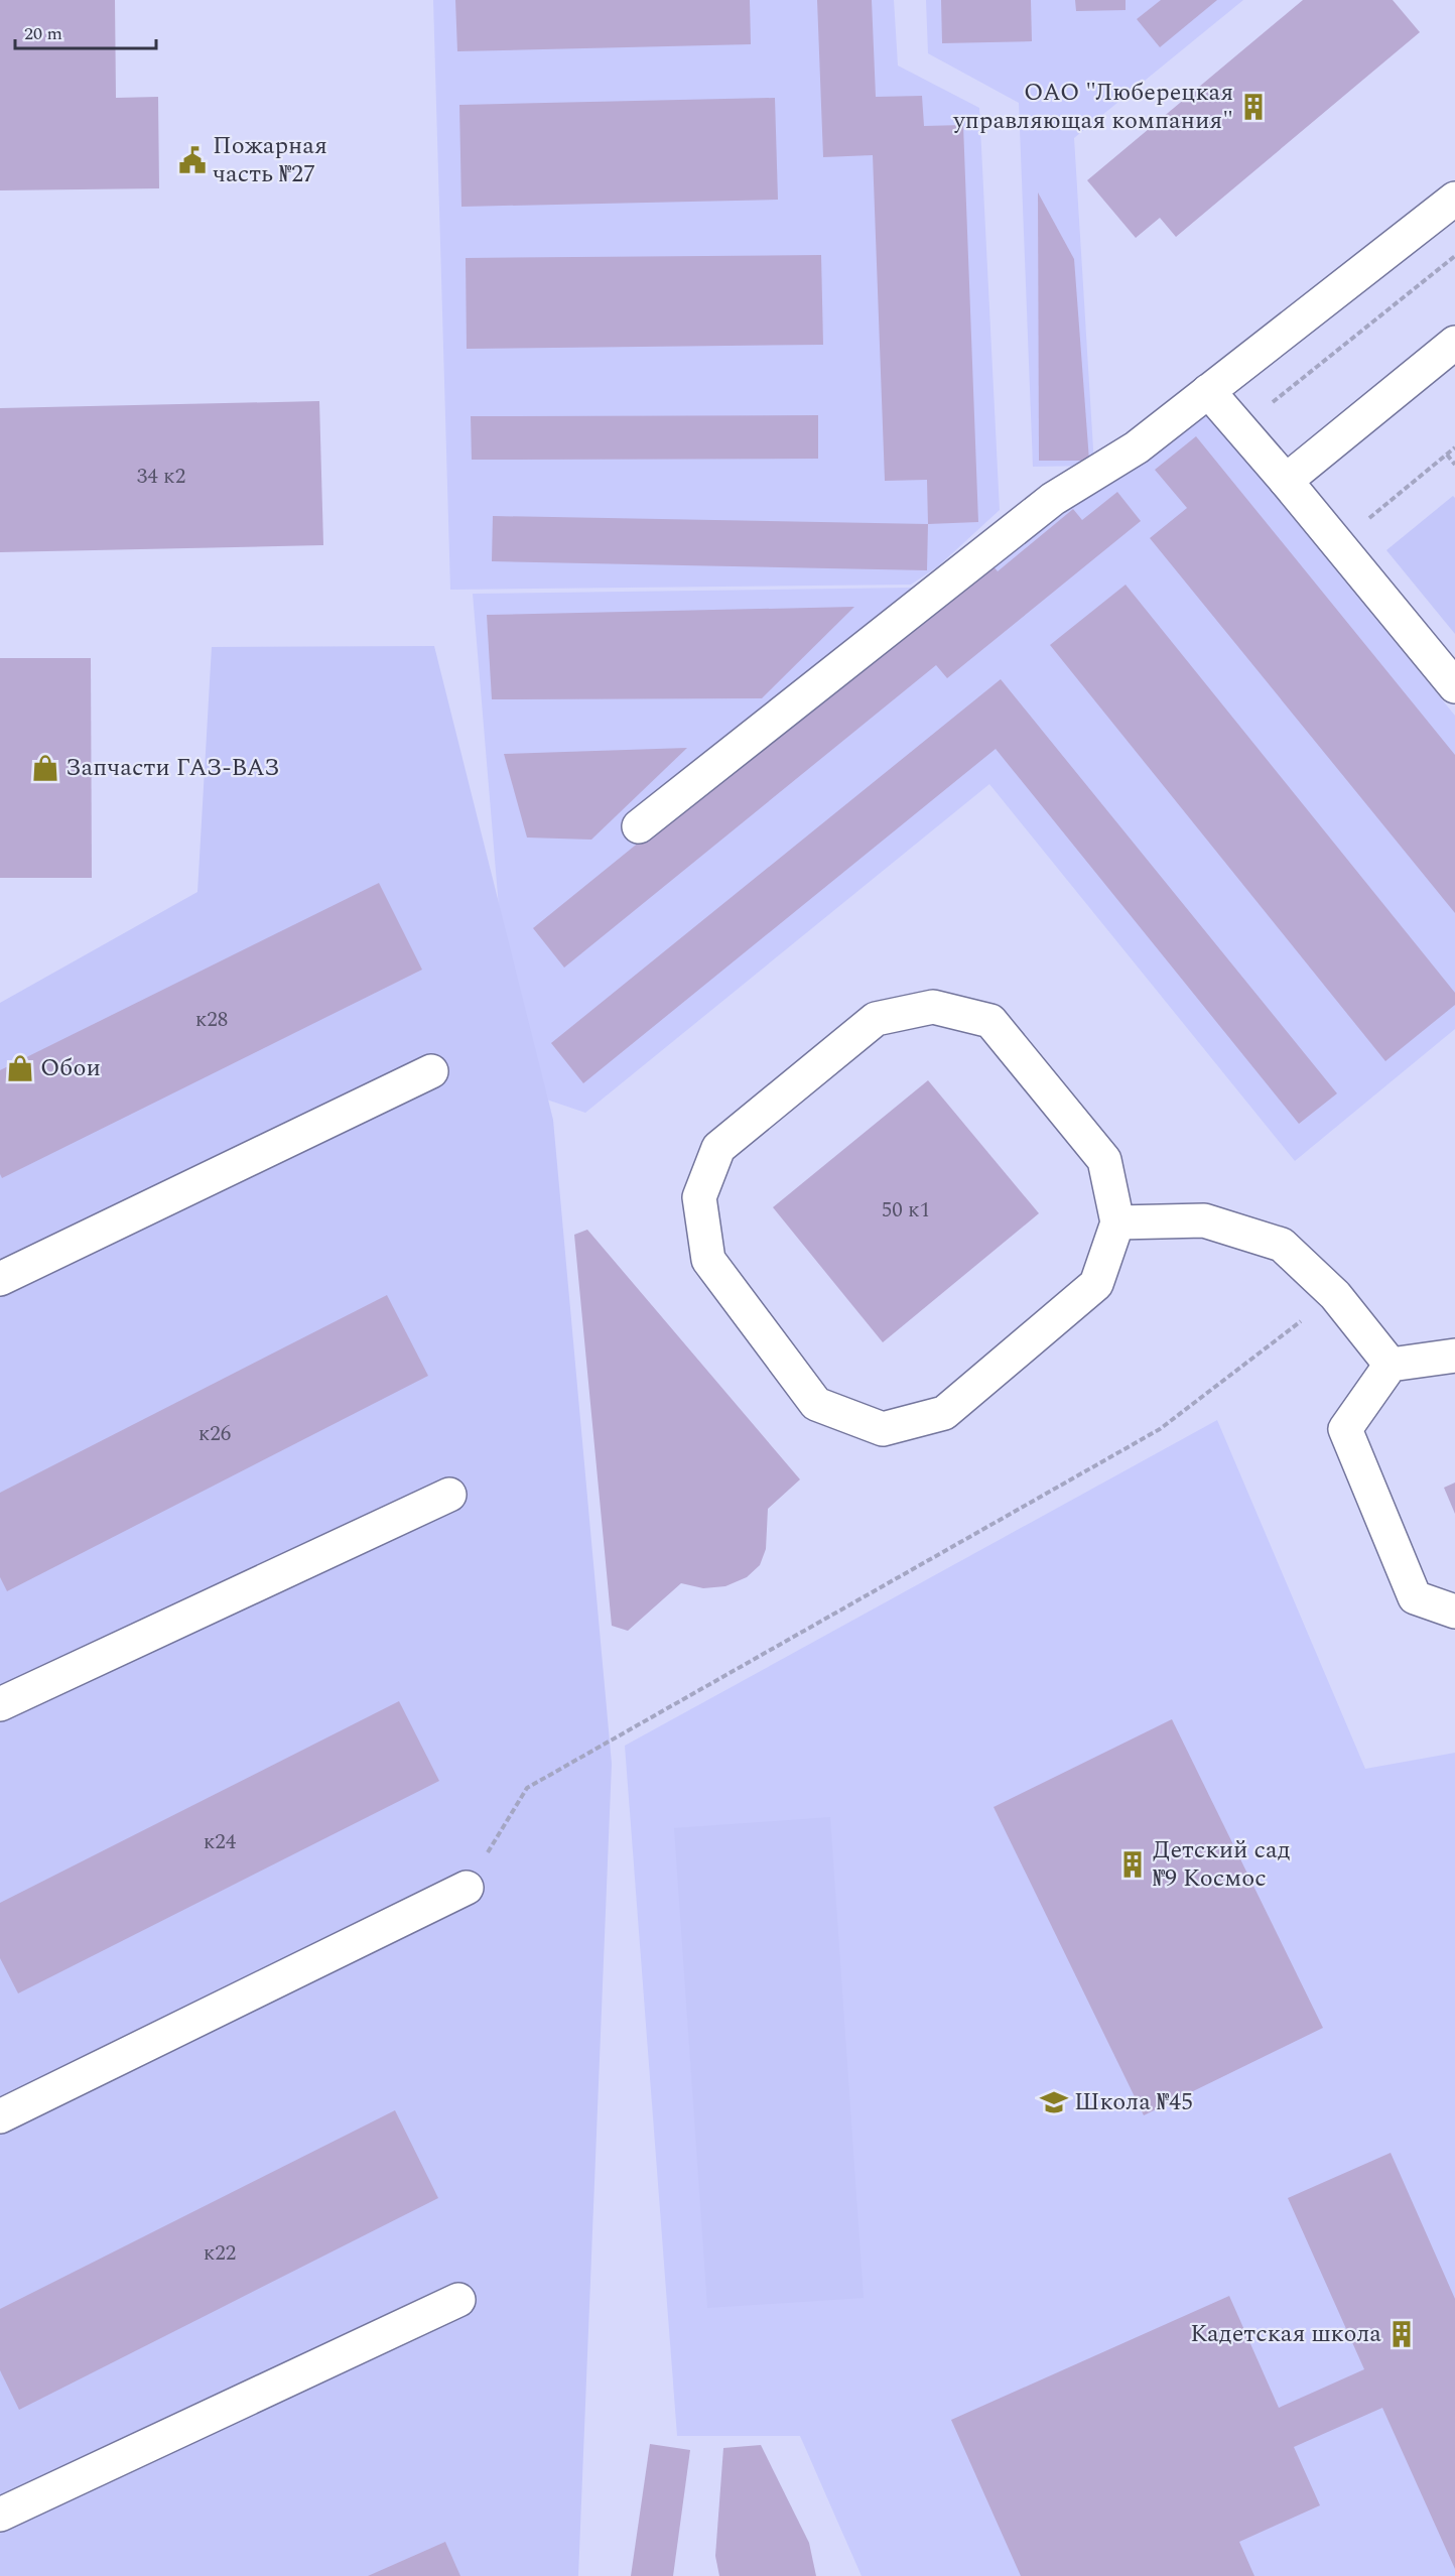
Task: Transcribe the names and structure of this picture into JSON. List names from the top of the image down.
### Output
{
  "places": {
    "building": ["ОАО \"Люберецкая управляющая компания\"", "Детский сад №9 Космос", "Кадетская школа"],
    "public building": ["Пожарная часть №27"],
    "shop": ["Запчасти ГАЗ-ВАЗ", "Обои"],
    "school or university": ["Школа №45"]
  },
  "house_numbers": [
    "34 к2",
    "к28",
    "50 к1",
    "к26",
    "к24",
    "к22"
  ],
  "scale_bar": "20 m"
}
